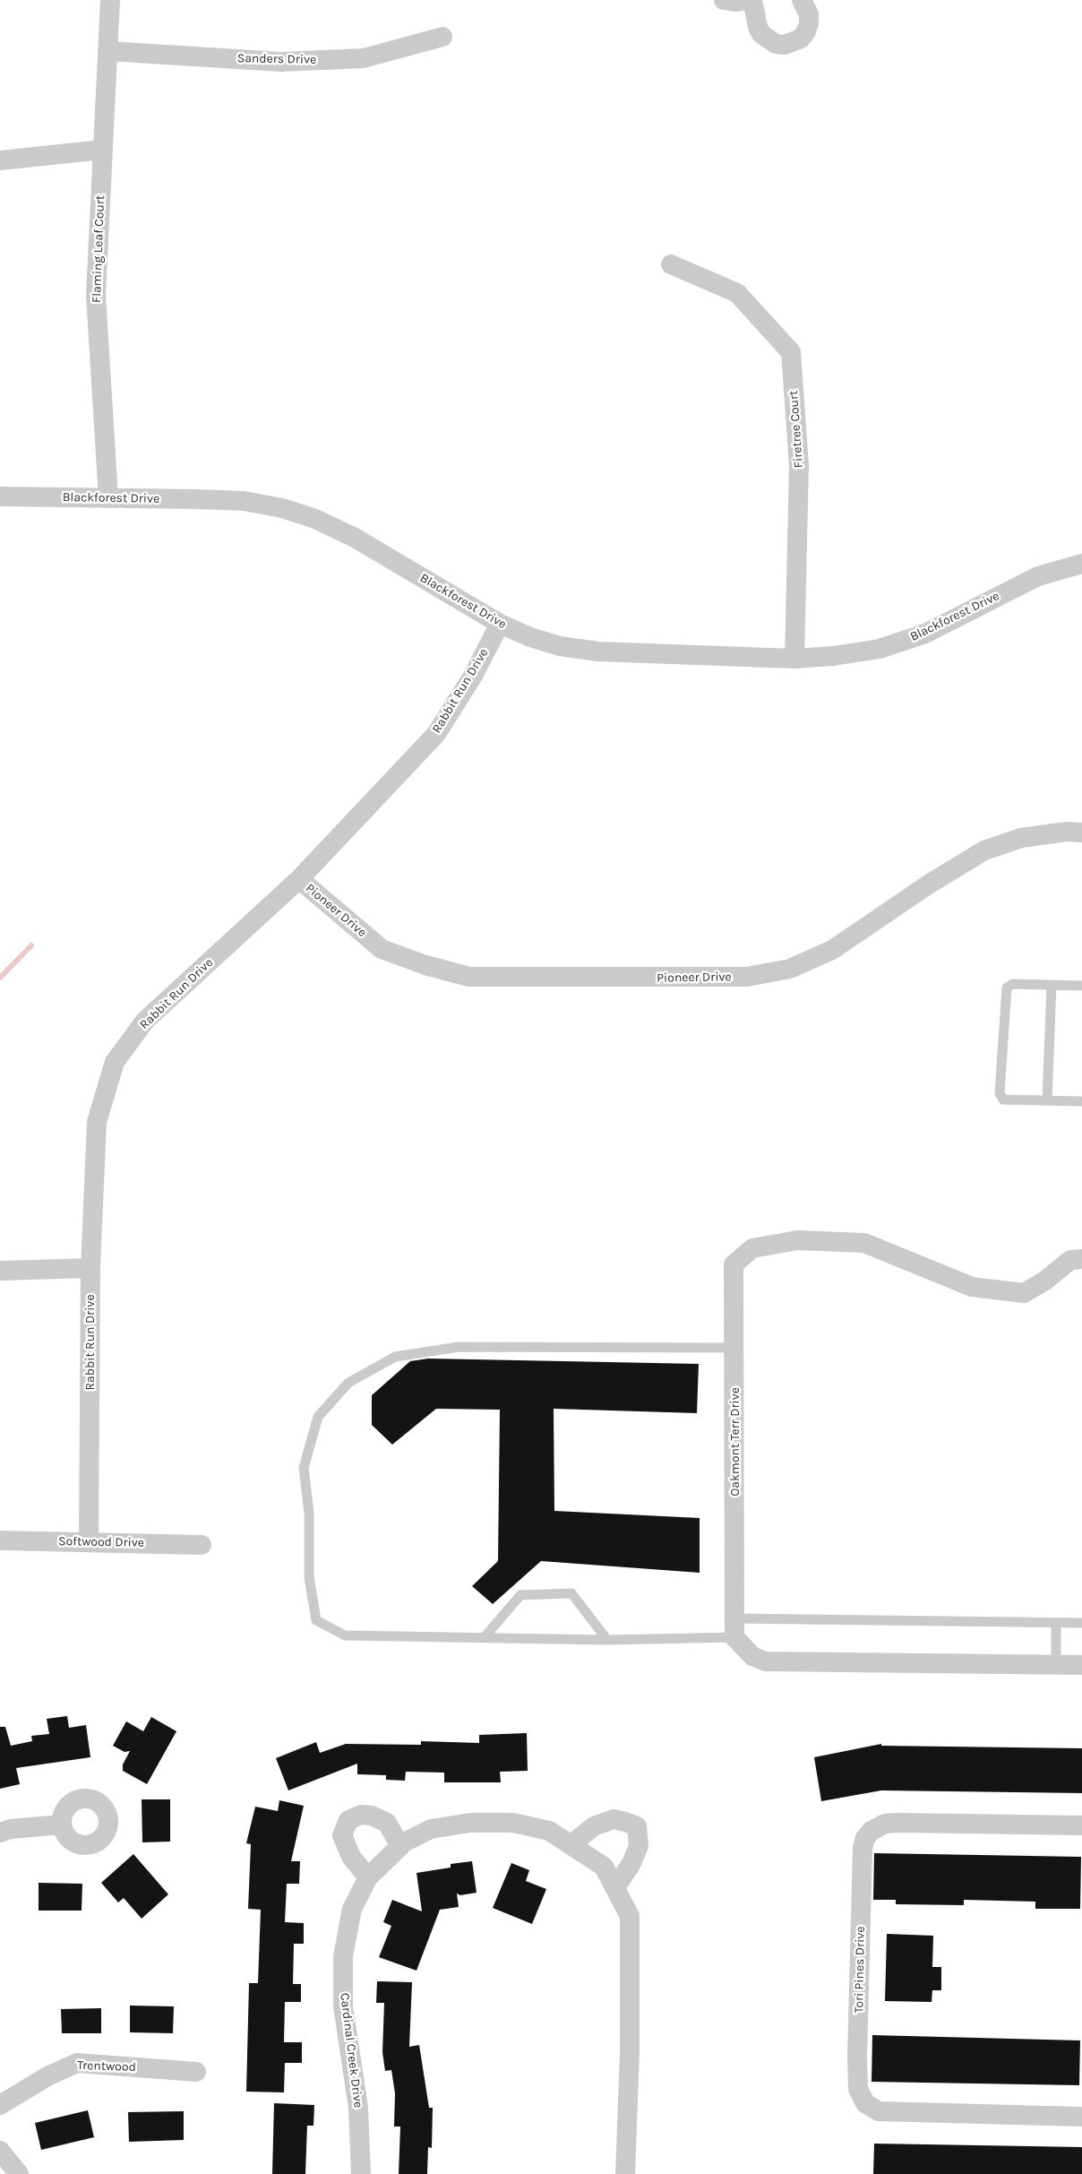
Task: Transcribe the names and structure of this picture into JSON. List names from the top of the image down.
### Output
{
  "streets": {
    "street": [
      "Sanders Drive",
      "Flaming Leaf Court",
      "Firetree Court",
      "Blackforest Drive",
      "Rabbit Run Drive",
      "Pioneer Drive",
      "Oakmont Terr Drive",
      "Softwood Drive",
      "Tori Pines Drive",
      "Cardinal Creek Drive",
      "Trentwood"
    ]
  },
  "crossings": [
    ["Sanders Drive", "Flaming Leaf Court"],
    ["Flaming Leaf Court", "Blackforest Drive"],
    ["Firetree Court", "Blackforest Drive"],
    ["Blackforest Drive", "Rabbit Run Drive"],
    ["Rabbit Run Drive", "Pioneer Drive"],
    ["Rabbit Run Drive", "Softwood Drive"]
  ]
}
